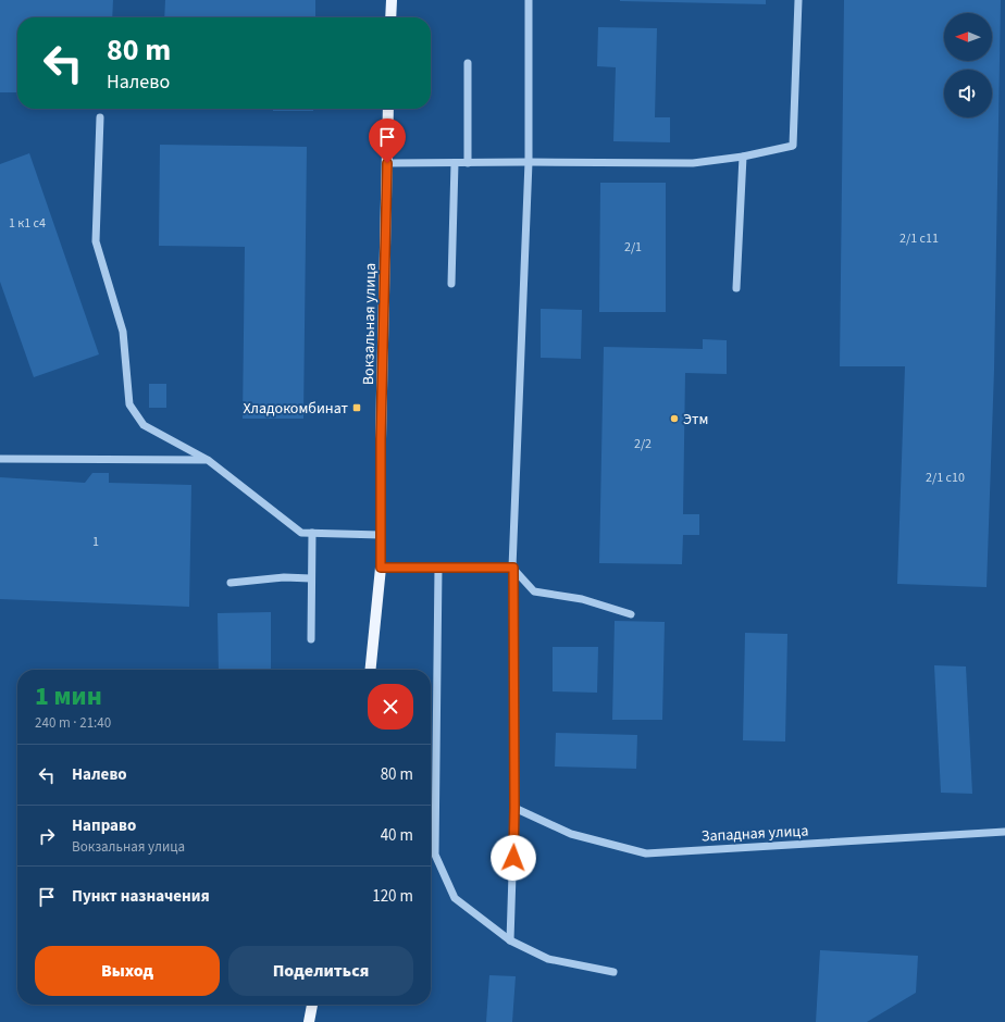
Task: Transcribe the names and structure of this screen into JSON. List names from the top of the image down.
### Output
{
  "streets": {
    "main road": ["Вокзальная улица"],
    "street": ["Западная улица"]
  },
  "places": {
    "transit": ["Хладокомбинат"],
    "other": ["Этм"]
  },
  "house_numbers": [
    "1 к1 с4",
    "2/1 с11",
    "2/1",
    "2/2",
    "2/1 с10",
    "1"
  ],
  "north": "left",
  "page": {
    "turn": ["80 m", "Налево"],
    "heading": ["1 мин", "240 m · 21:40"],
    "list": [
      {
        "name": "Налево",
        "value": "80 m"
      },
      {
        "name": "Направо",
        "note": "Вокзальная улица",
        "value": "40 m"
      },
      {
        "name": "Пункт назначения",
        "value": "120 m"
      }
    ],
    "buttons": ["Выход", "Поделиться"]
  }
}
